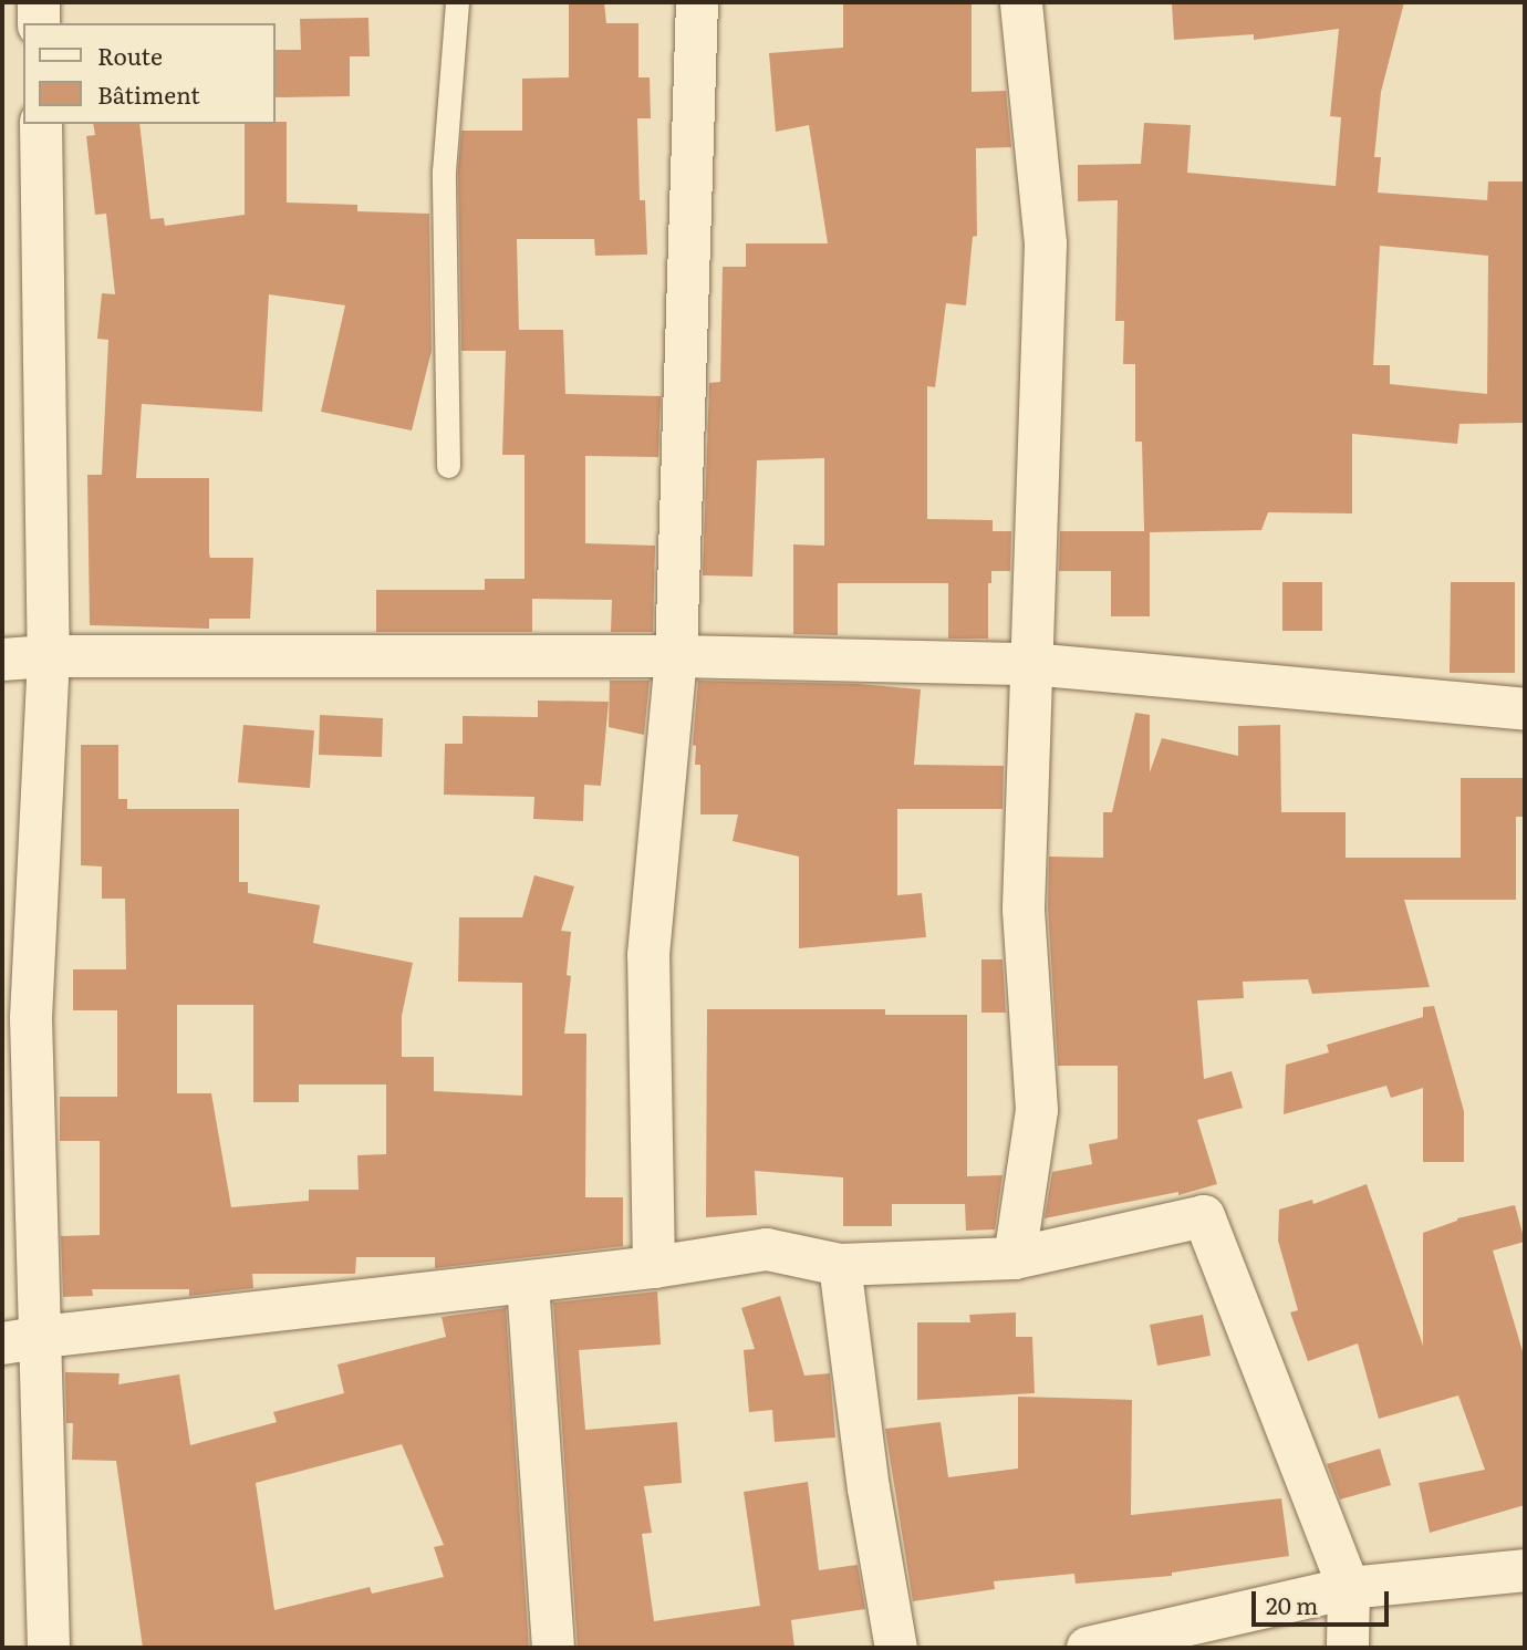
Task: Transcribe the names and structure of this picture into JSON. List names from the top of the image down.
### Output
{
  "legend": ["Route", "Bâtiment"],
  "scale_bar": "20 m"
}
